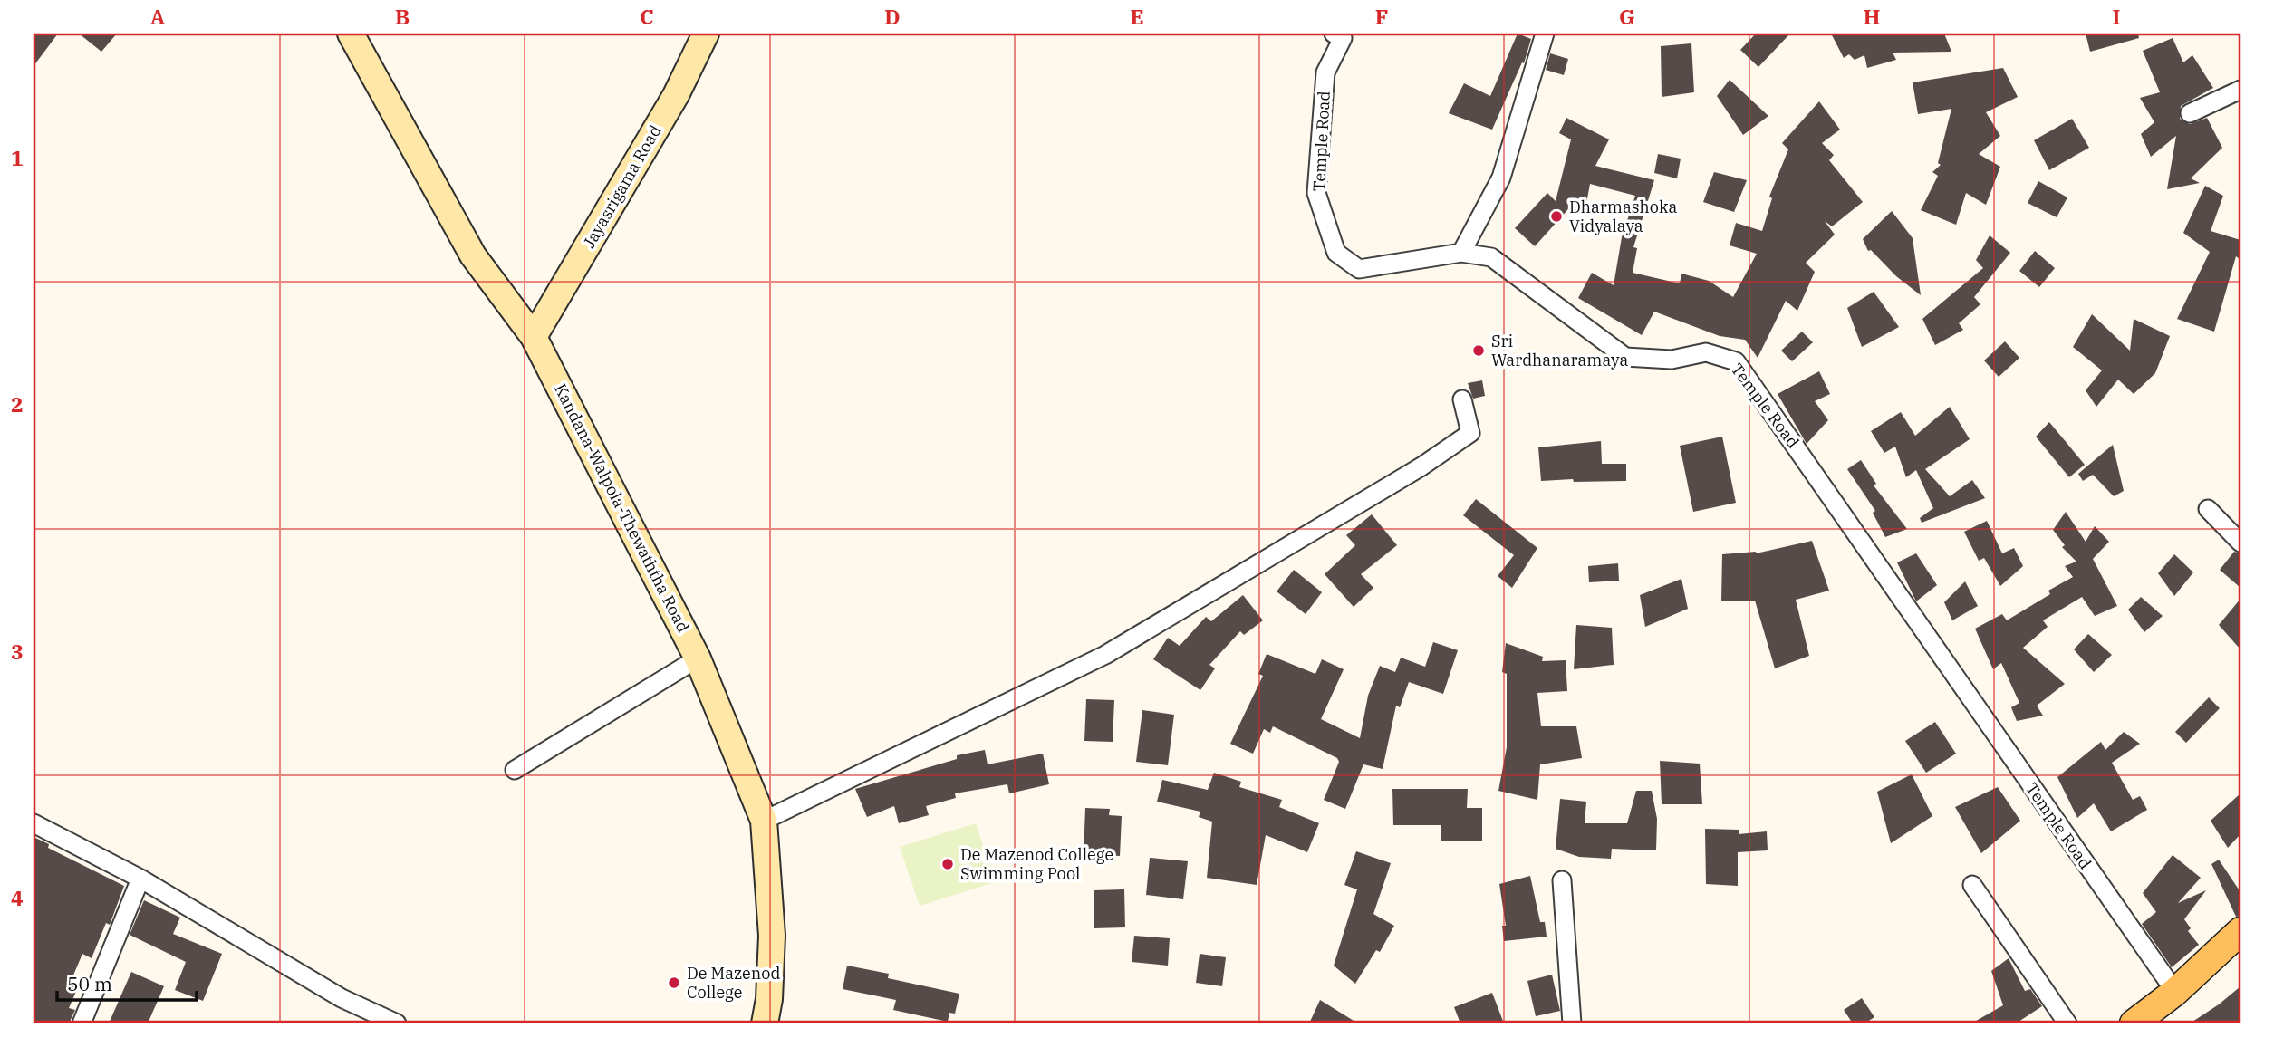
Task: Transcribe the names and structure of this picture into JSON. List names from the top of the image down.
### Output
{
  "streets": {
    "street": ["Temple Road", "Jayasrigama Road", "Kandana-Walpola-Thewaththa Road"]
  },
  "crossings": [
    ["Jayasrigama Road", "Kandana-Walpola-Thewaththa Road"]
  ],
  "places": [
    "Dharmashoka Vidyalaya",
    "Sri Wardhanaramaya",
    "De Mazenod College Swimming Pool",
    "De Mazenod College"
  ],
  "scale_bar": "50 m",
  "grid": {
    "columns": [
      "A",
      "B",
      "C",
      "D",
      "E",
      "F",
      "G",
      "H",
      "I"
    ],
    "rows": [
      "1",
      "2",
      "3",
      "4"
    ]
  }
}
